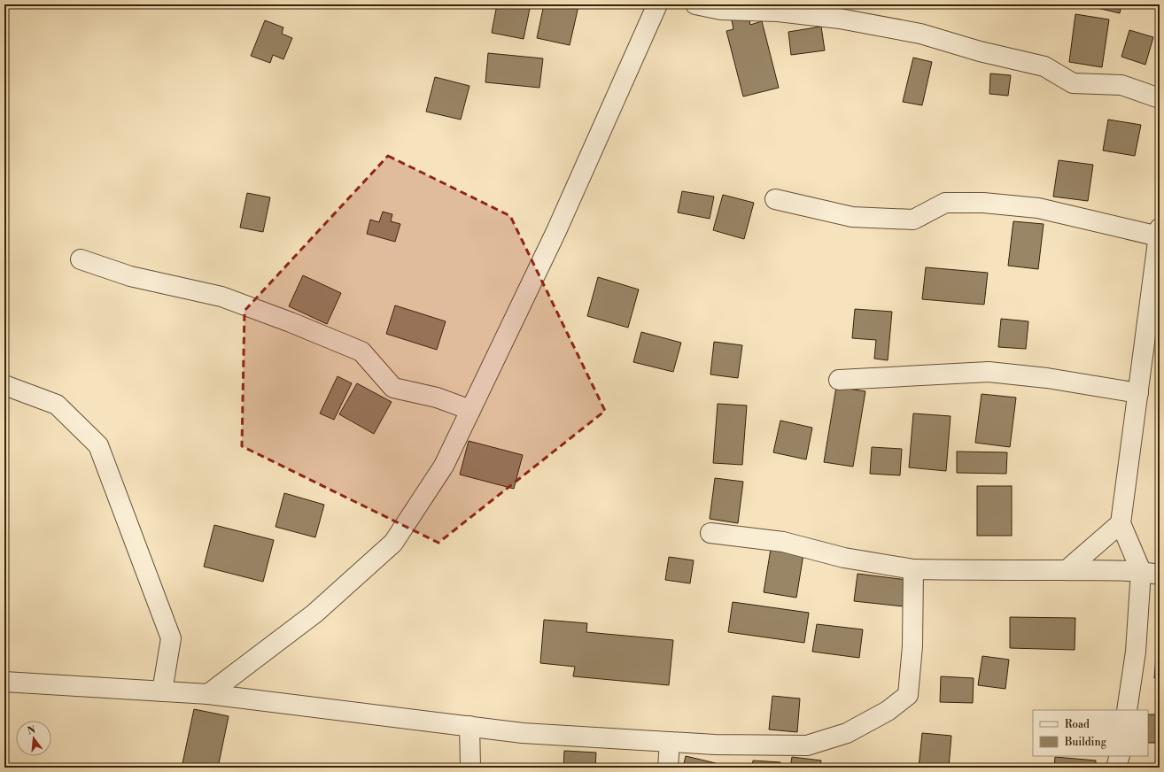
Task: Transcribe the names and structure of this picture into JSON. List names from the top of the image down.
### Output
{
  "legend": ["Road", "Building"],
  "north": "top"
}
